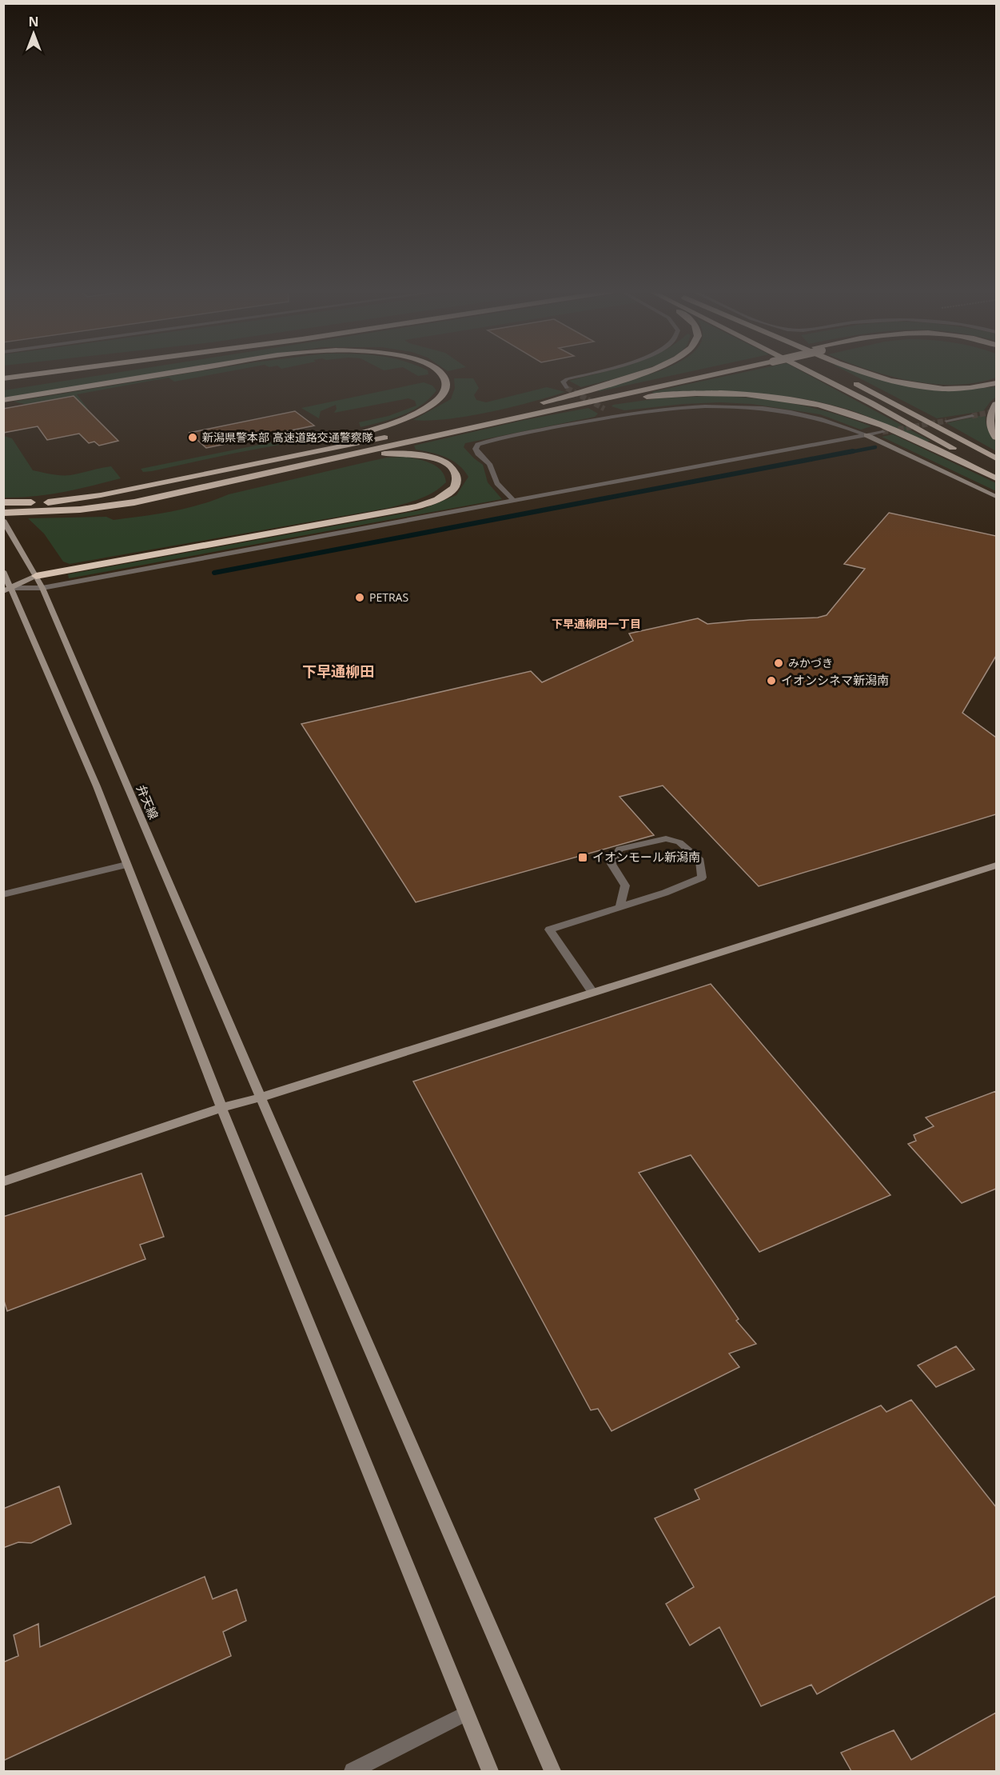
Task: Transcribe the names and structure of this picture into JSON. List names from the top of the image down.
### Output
{
  "streets": {
    "street": ["弁天線"]
  },
  "districts": ["下早通柳田一丁目", "下早通柳田"],
  "places": {
    "other": [
      "新潟県警本部 高速道路交通警察隊",
      "PETRAS",
      "みかづき",
      "イオンシネマ新潟南"
    ],
    "transit": ["イオンモール新潟南"]
  },
  "north": "top"
}
